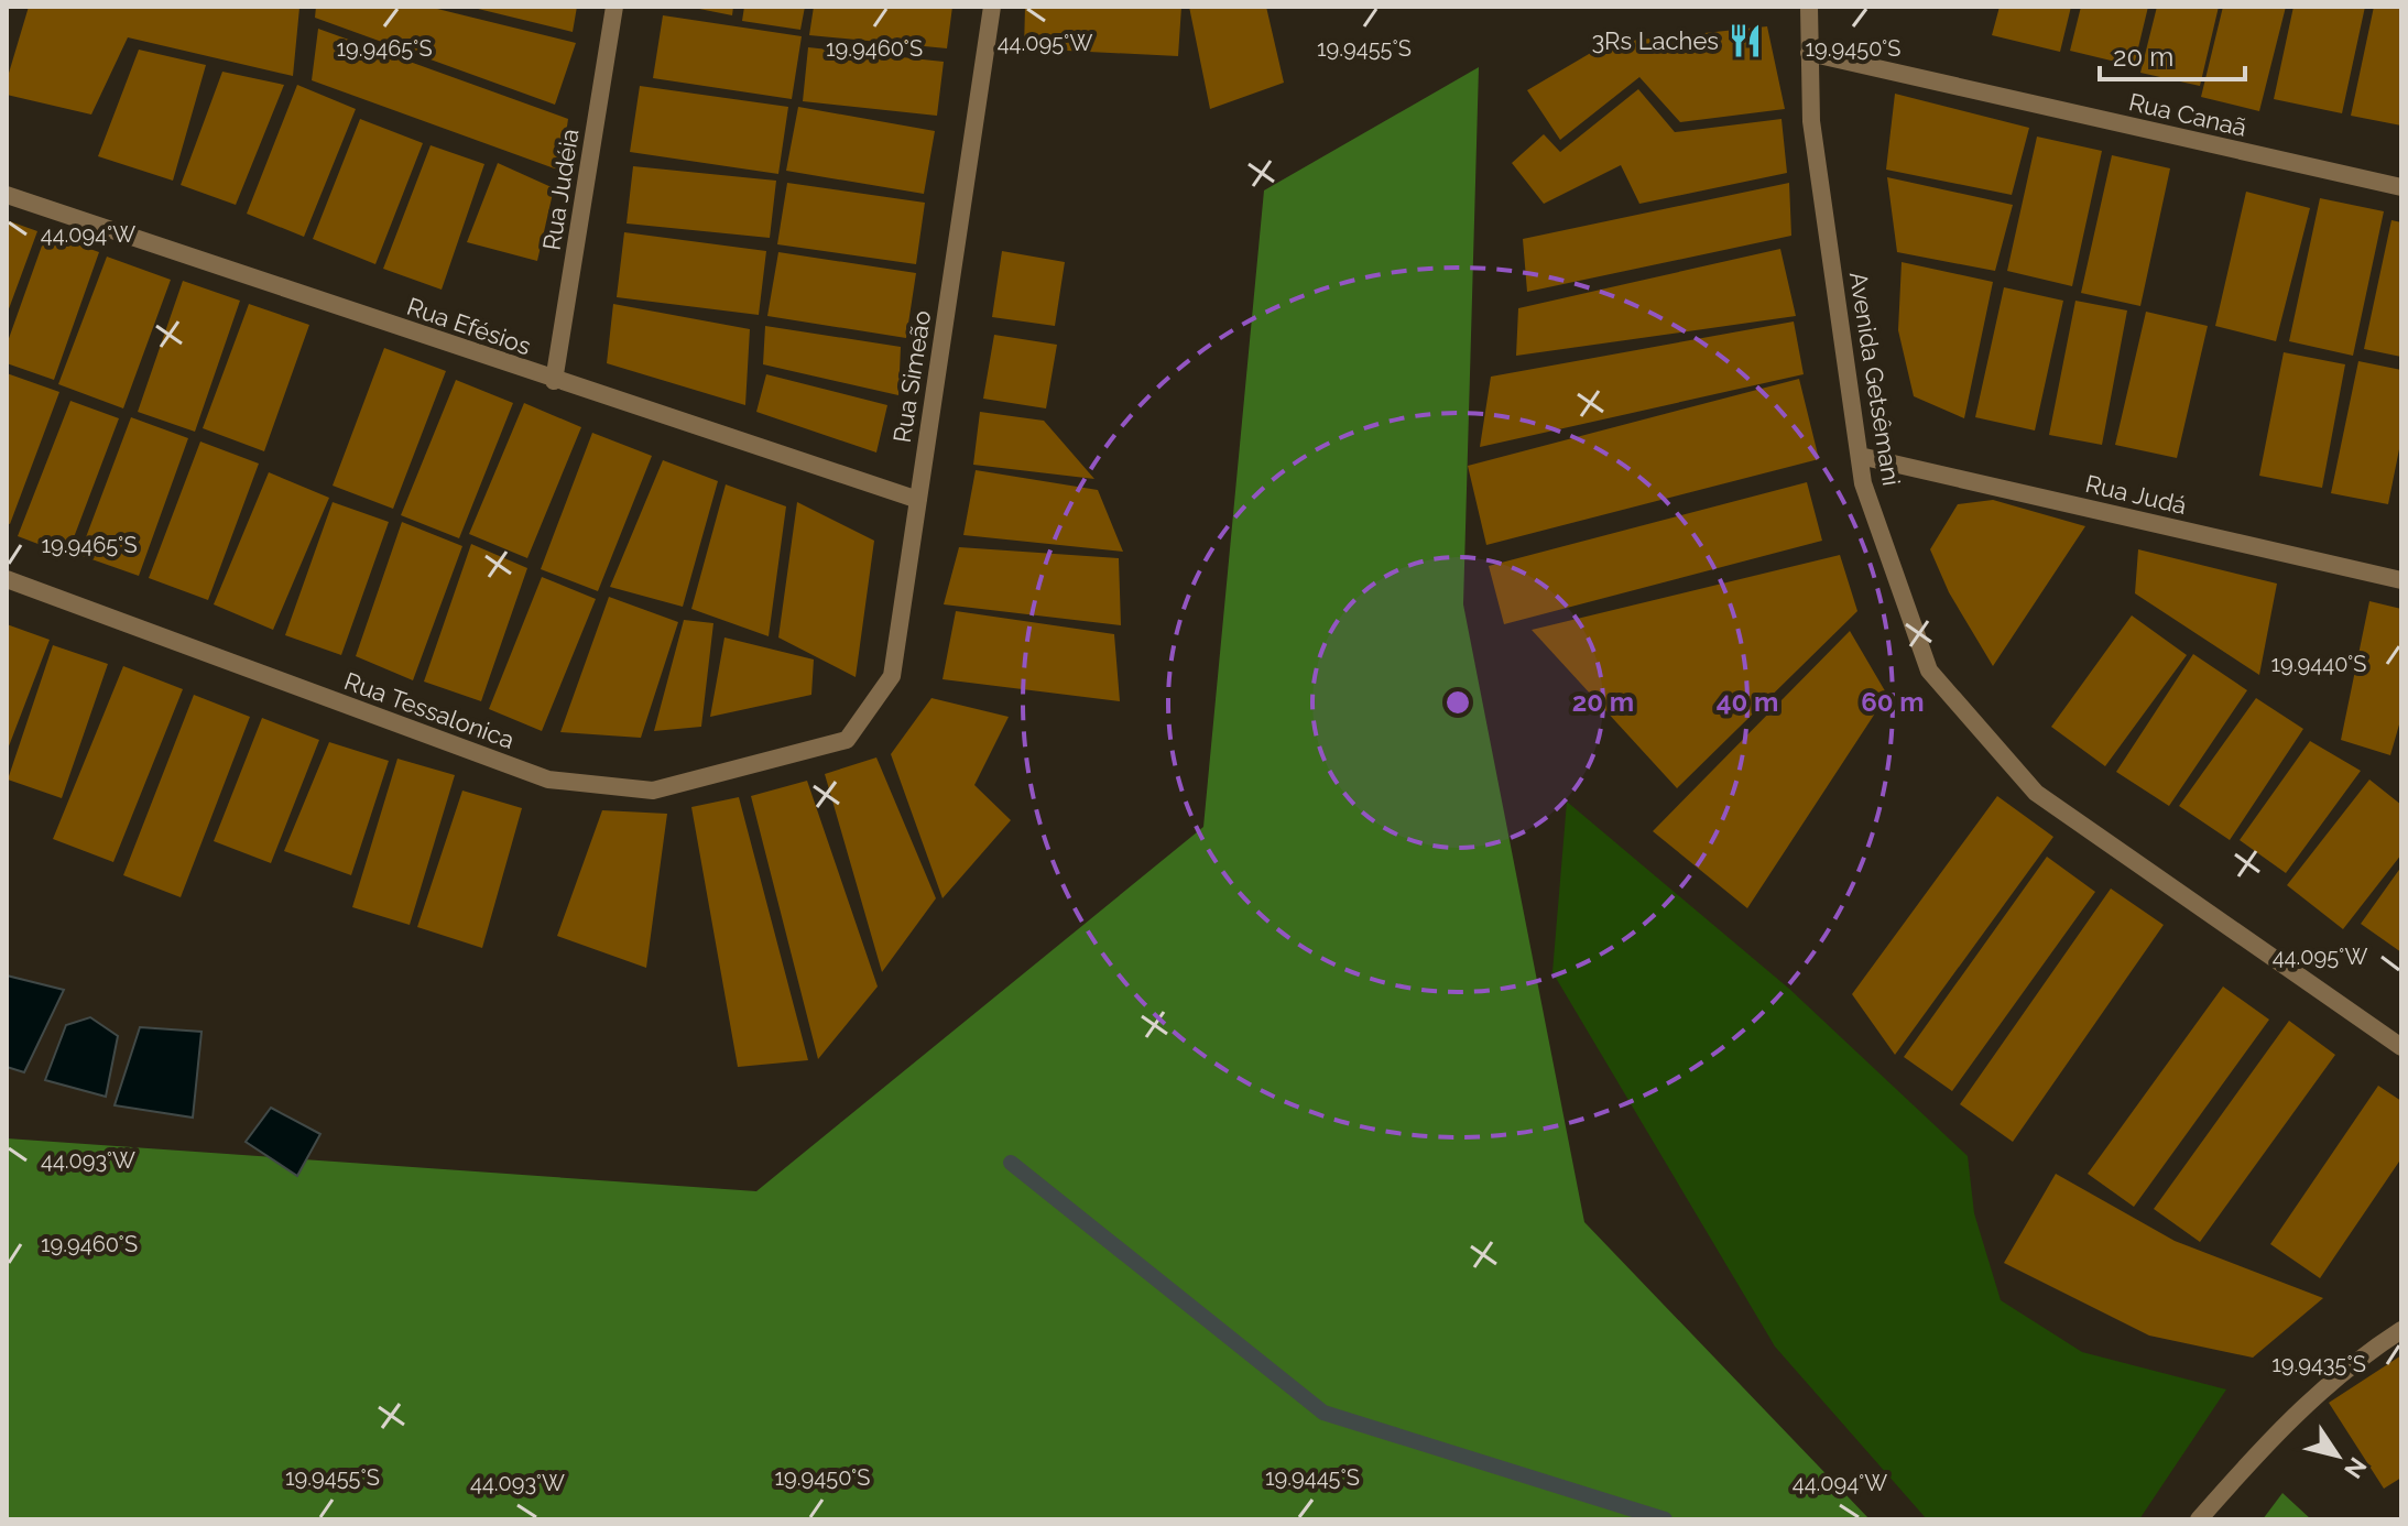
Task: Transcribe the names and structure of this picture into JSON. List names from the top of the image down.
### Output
{
  "streets": {
    "street": [
      "Rua Canaã",
      "Rua Judéia",
      "Rua Efésios",
      "Rua Simeão",
      "Avenida Getsêmani",
      "Rua Judá",
      "Rua Tessalonica"
    ]
  },
  "crossings": [
    ["Rua Canaã", "Avenida Getsêmani"],
    ["Rua Judéia", "Rua Efésios"],
    ["Rua Efésios", "Rua Simeão"],
    ["Rua Simeão", "Rua Tessalonica"],
    ["Avenida Getsêmani", "Rua Judá"]
  ],
  "places": {
    "restaurant": ["3Rs Laches"]
  },
  "scale_bar": "20 m",
  "north": "bottom right",
  "coordinates": [
    "44.095°W",
    "19.9465°S",
    "19.9460°S",
    "19.9455°S",
    "19.9450°S",
    "44.094°W",
    "19.9440°S",
    "44.093°W",
    "19.9435°S",
    "19.9445°S"
  ],
  "rings": ["20 m", "40 m", "60 m"]
}
